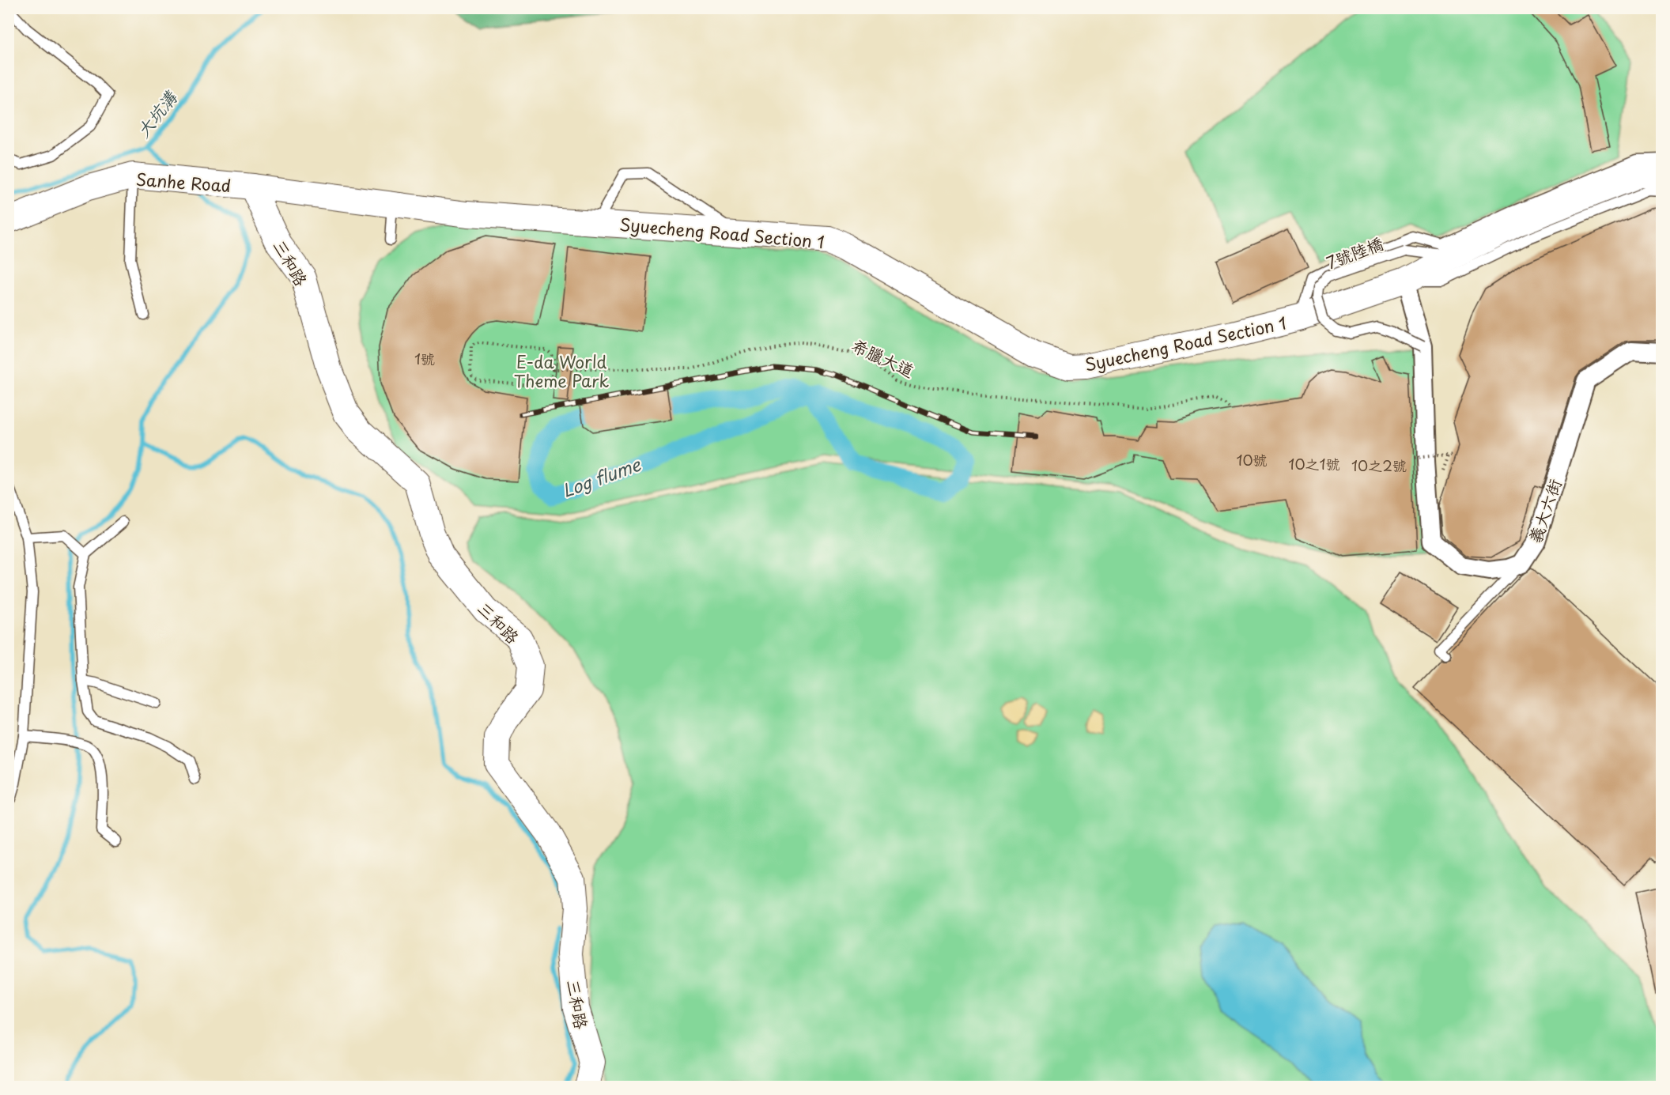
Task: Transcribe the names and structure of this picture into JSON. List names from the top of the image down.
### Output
{
  "streets": {
    "main road": ["Sanhe Road", "Syuecheng Road Section 1", "三和路"],
    "street": ["義大六街"],
    "lane": ["7號陸橋"],
    "path": ["希臘大道"]
  },
  "crossings": [
    ["Sanhe Road", "Syuecheng Road Section 1"],
    ["Sanhe Road", "三和路"],
    ["Syuecheng Road Section 1", "7號陸橋"],
    ["Syuecheng Road Section 1", "三和路"],
    ["Syuecheng Road Section 1", "義大六街"],
    ["7號陸橋", "義大六街"]
  ],
  "water": ["大坑溝", "Log flume"],
  "parks": ["E-da World Theme Park"],
  "house_numbers": [
    "1號",
    "10號",
    "10之1號",
    "10之2號"
  ]
}
